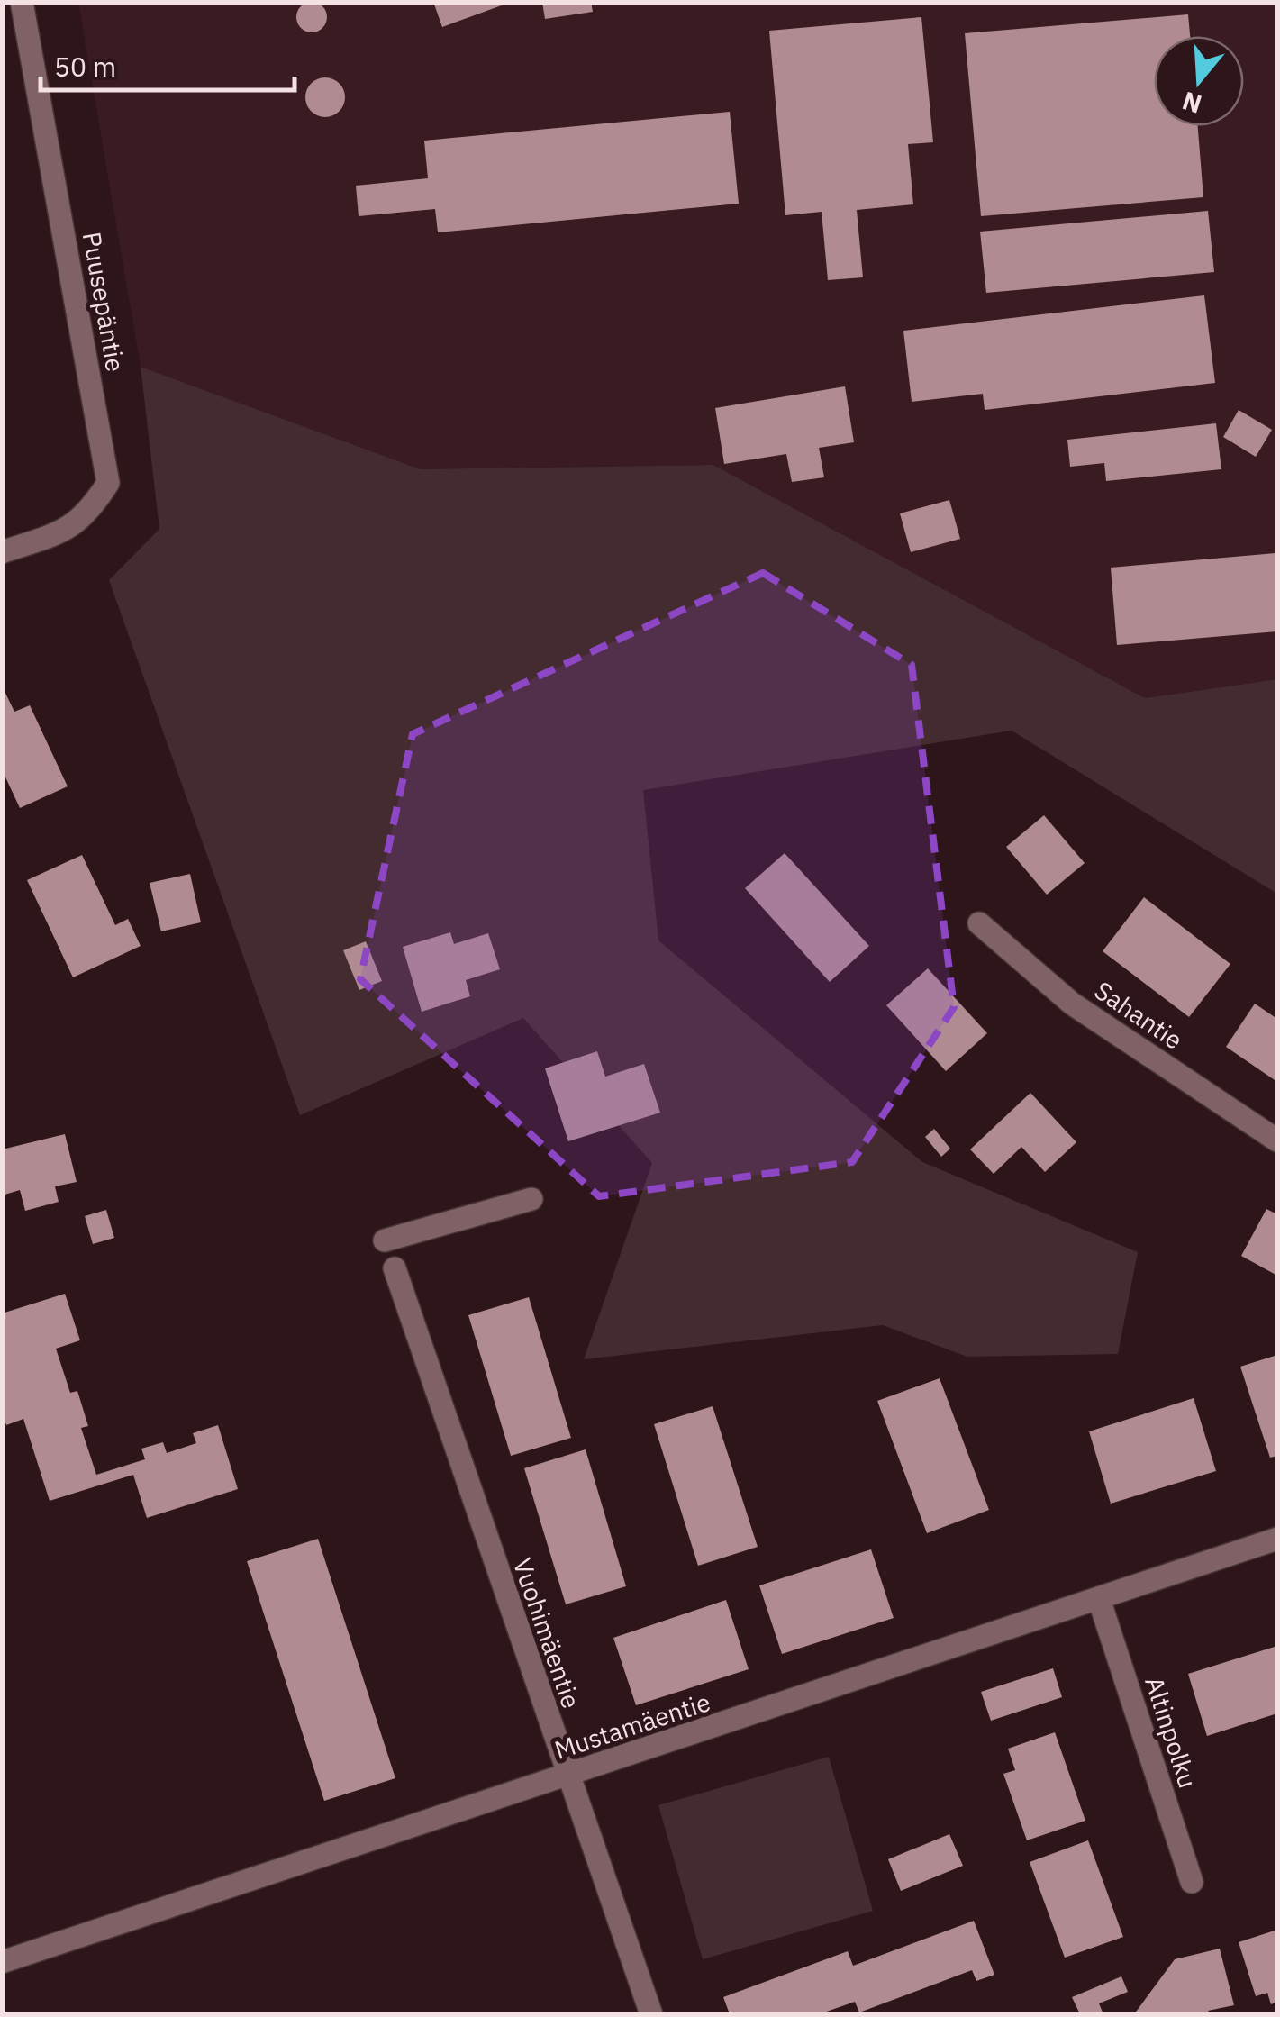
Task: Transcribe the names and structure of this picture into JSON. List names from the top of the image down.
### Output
{
  "streets": {
    "street": [
      "Puusepäntie",
      "Sahantie",
      "Vuohimäentie",
      "Mustamäentie",
      "Altinpolku"
    ]
  },
  "crossings": [
    ["Vuohimäentie", "Mustamäentie"],
    ["Mustamäentie", "Altinpolku"]
  ],
  "scale_bar": "50 m",
  "north": "bottom"
}
